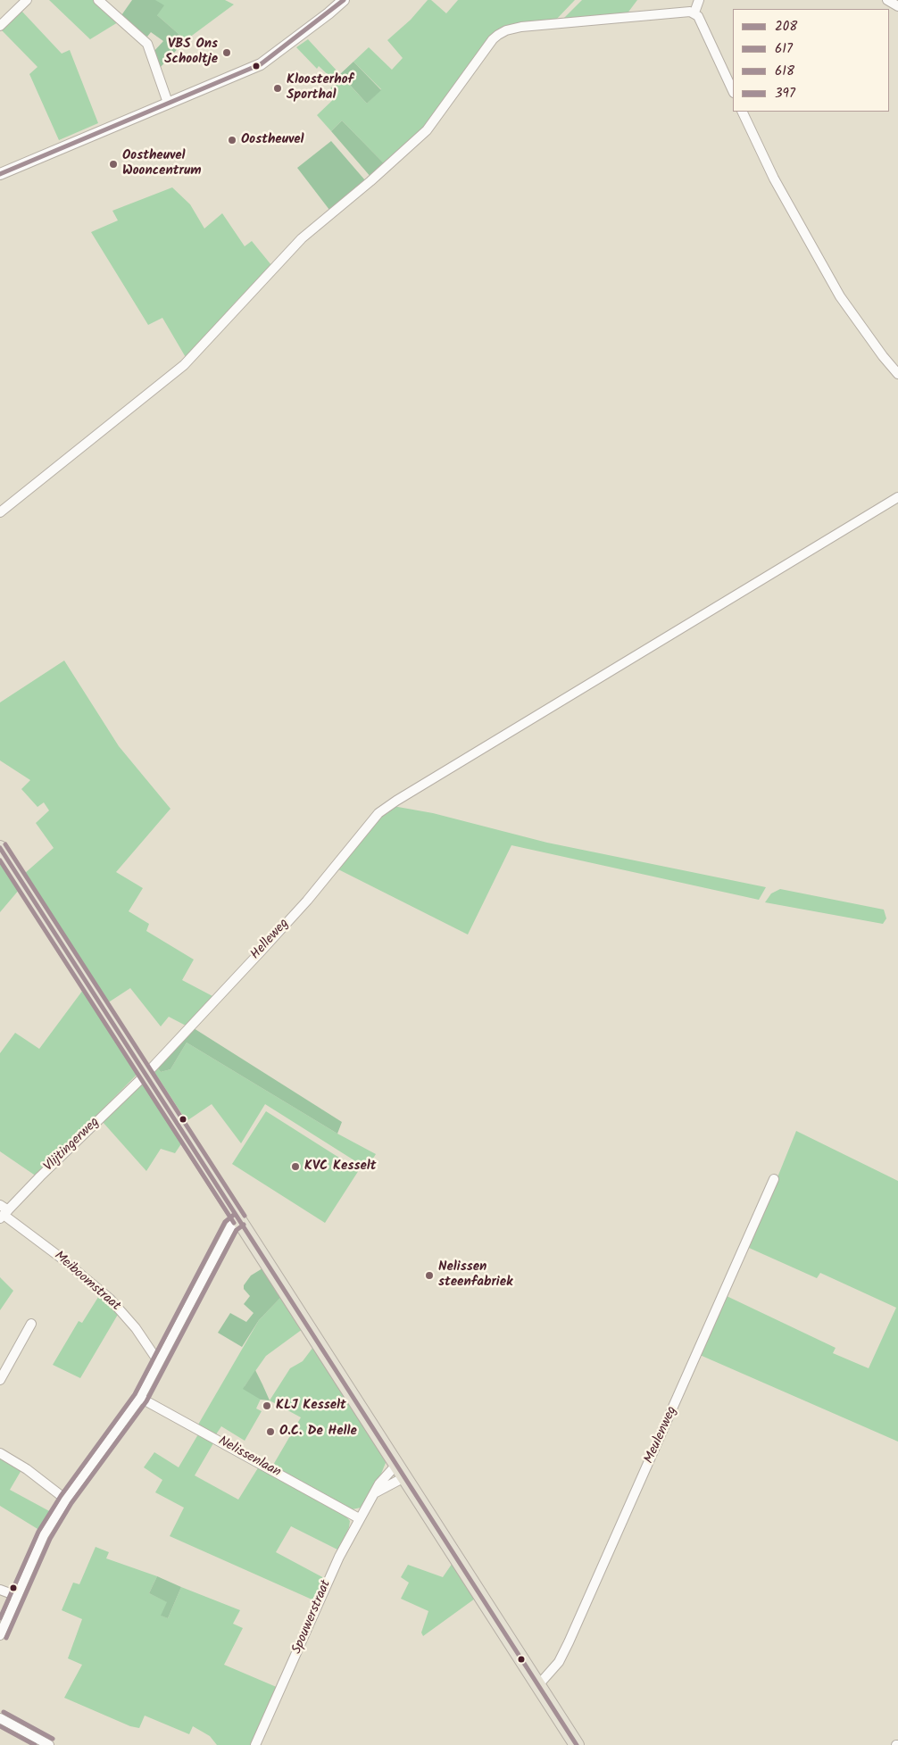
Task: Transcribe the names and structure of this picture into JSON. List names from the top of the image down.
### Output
{
  "streets": {
    "street": [
      "Helleweg",
      "Vlijtingerweg",
      "Meiboomstraat",
      "Meulenweg",
      "Nelissenlaan",
      "Spouwerstraat"
    ]
  },
  "crossings": [
    ["Helleweg", "Vlijtingerweg"],
    ["Vlijtingerweg", "Meiboomstraat"],
    ["Nelissenlaan", "Spouwerstraat"]
  ],
  "places": [
    "VBS Ons Schooltje",
    "Kloosterhof Sporthal",
    "Oostheuvel",
    "Oostheuvel Wooncentrum",
    "KVC Kesselt",
    "Nelissen steenfabriek",
    "KLJ Kesselt",
    "O.C. De Helle"
  ],
  "lines": [
    "transit line 397",
    "transit line 618",
    "transit line 208",
    "transit line 617"
  ],
  "legend": [
    "208",
    "617",
    "618",
    "397"
  ]
}
